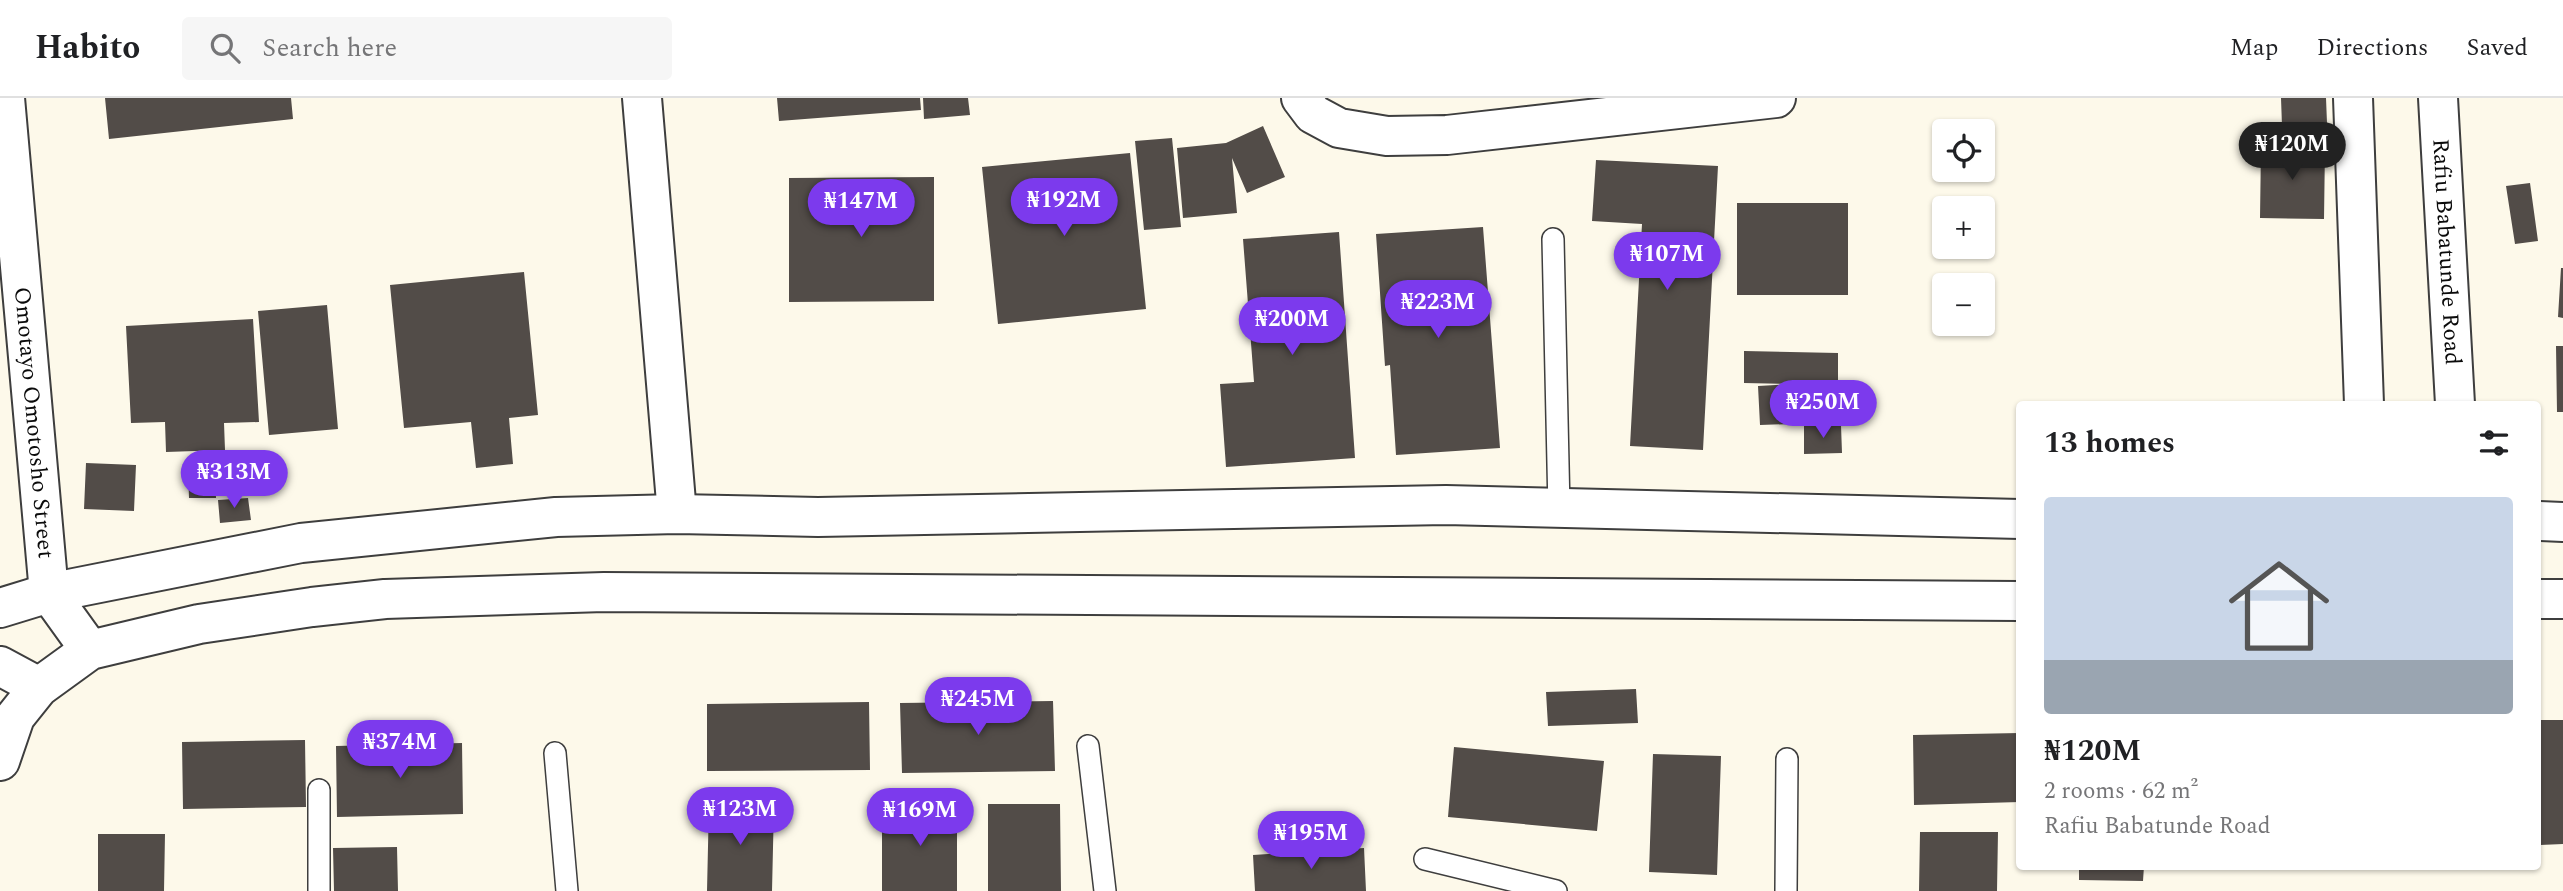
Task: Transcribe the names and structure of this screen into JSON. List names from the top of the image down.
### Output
{
  "streets": {
    "street": ["Rafiu Babatunde Road", "Omotayo Omotosho Street"]
  },
  "page": {
    "header": "Habito",
    "search": "Search here",
    "nav": ["Map", "Directions", "Saved"],
    "map_buttons": ["+", "−"],
    "price": [
      "₦120M",
      "₦192M",
      "₦147M",
      "₦107M",
      "₦223M",
      "₦200M",
      "₦250M",
      "₦313M",
      "₦245M",
      "₦374M",
      "₦123M",
      "₦169M",
      "₦195M"
    ],
    "heading": "13 homes",
    "list": [
      {
        "name": "₦120M",
        "note": "2 rooms · 62 m² · Rafiu Babatunde Road"
      }
    ]
  }
}
